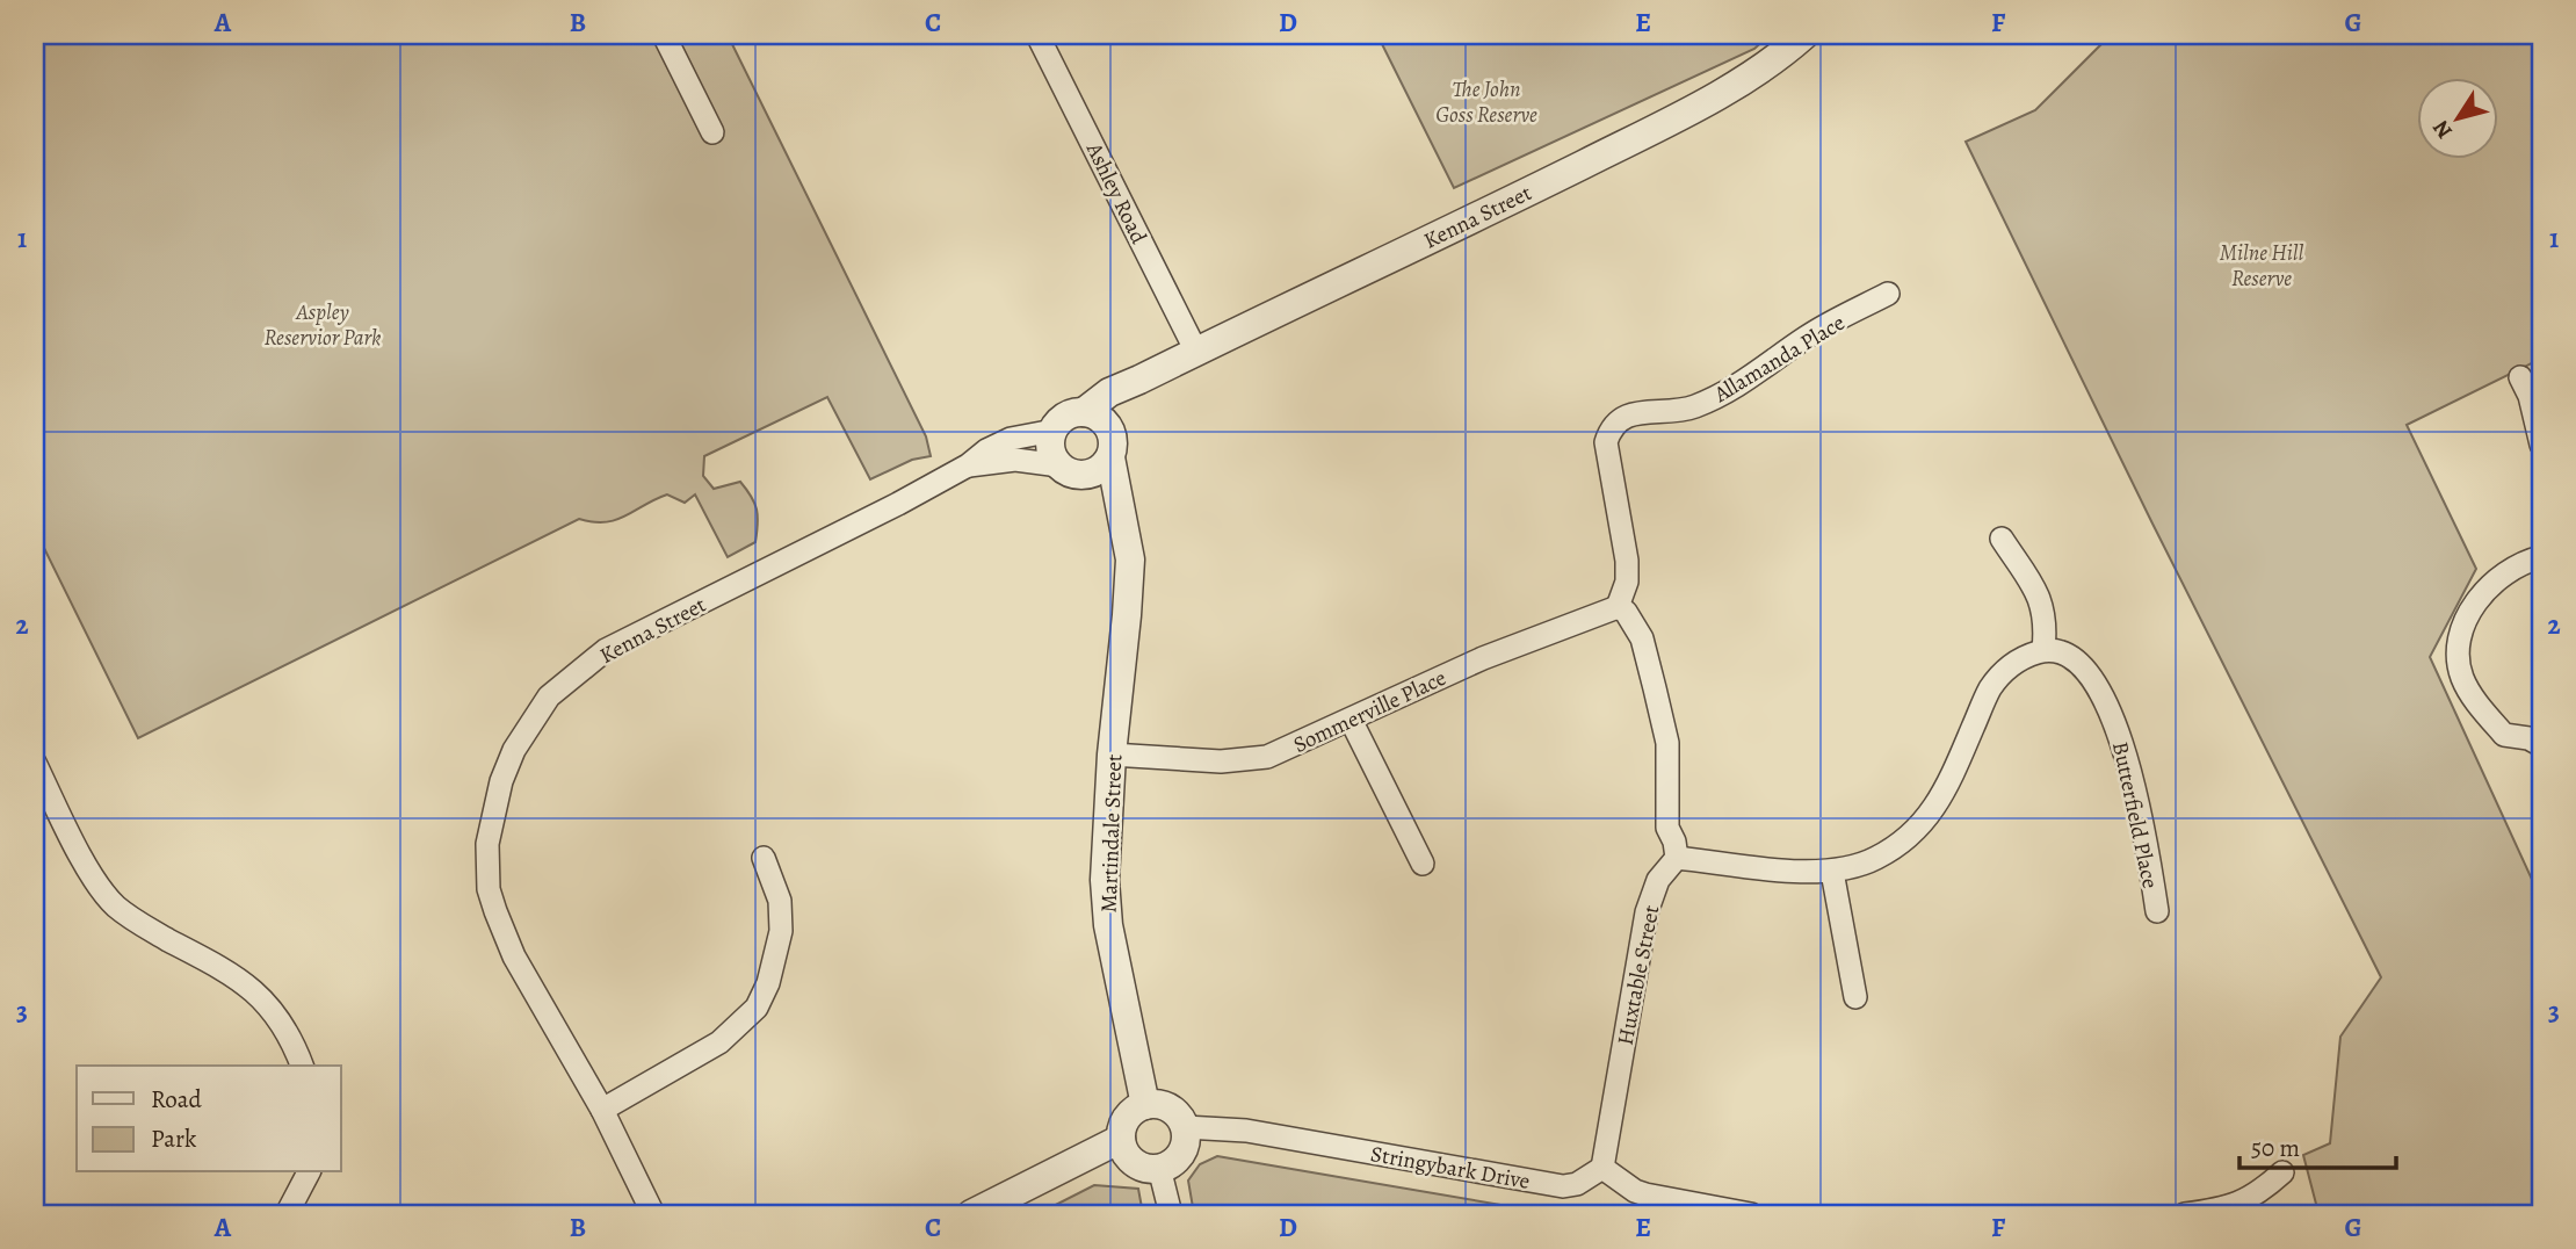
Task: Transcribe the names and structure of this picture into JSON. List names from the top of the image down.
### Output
{
  "streets": {
    "street": [
      "Ashley Road",
      "Kenna Street",
      "Allamanda Place",
      "Sommerville Place",
      "Butterfield Place",
      "Martindale Street",
      "Huxtable Street",
      "Stringybark Drive"
    ]
  },
  "crossings": [
    ["Ashley Road", "Kenna Street"],
    ["Kenna Street", "Martindale Street"],
    ["Allamanda Place", "Sommerville Place"],
    ["Sommerville Place", "Martindale Street"],
    ["Martindale Street", "Stringybark Drive"],
    ["Huxtable Street", "Stringybark Drive"]
  ],
  "parks": ["The John Goss Reserve", "Milne Hill Reserve", "Aspley Reservior Park"],
  "legend": ["Road", "Park"],
  "scale_bar": "50 m",
  "north": "bottom left",
  "grid": {
    "columns": [
      "A",
      "B",
      "C",
      "D",
      "E",
      "F",
      "G"
    ],
    "rows": ["1", "2", "3"]
  }
}
